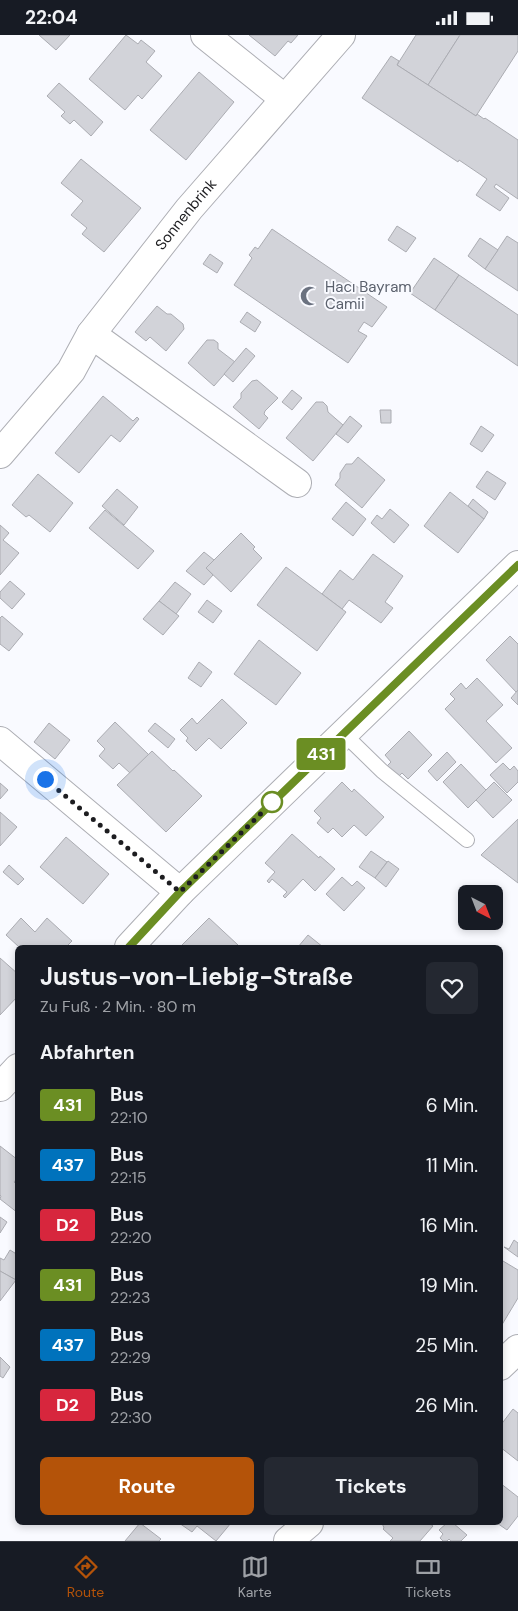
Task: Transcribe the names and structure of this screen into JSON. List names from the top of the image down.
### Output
{
  "streets": {
    "street": ["Sonnenbrink"]
  },
  "places": {
    "mosque": ["Hacı Bayram Camii"]
  },
  "lines": ["bus line 431"],
  "north": "bottom right",
  "page": {
    "status": "22:04",
    "on_map": "431",
    "heading": [
      ["Justus-von-Liebig-Straße", "Zu Fuß · 2 Min. · 80 m"],
      "Abfahrten"
    ],
    "list": [
      {
        "mark": "431",
        "name": "Bus",
        "note": "22:10",
        "value": "6 Min."
      },
      {
        "mark": "437",
        "name": "Bus",
        "note": "22:15",
        "value": "11 Min."
      },
      {
        "mark": "D2",
        "name": "Bus",
        "note": "22:20",
        "value": "16 Min."
      },
      {
        "mark": "431",
        "name": "Bus",
        "note": "22:23",
        "value": "19 Min."
      },
      {
        "mark": "437",
        "name": "Bus",
        "note": "22:29",
        "value": "25 Min."
      },
      {
        "mark": "D2",
        "name": "Bus",
        "note": "22:30",
        "value": "26 Min."
      }
    ],
    "buttons": ["Route", "Tickets"],
    "tabs": ["Route", "Karte", "Tickets"]
  }
}
